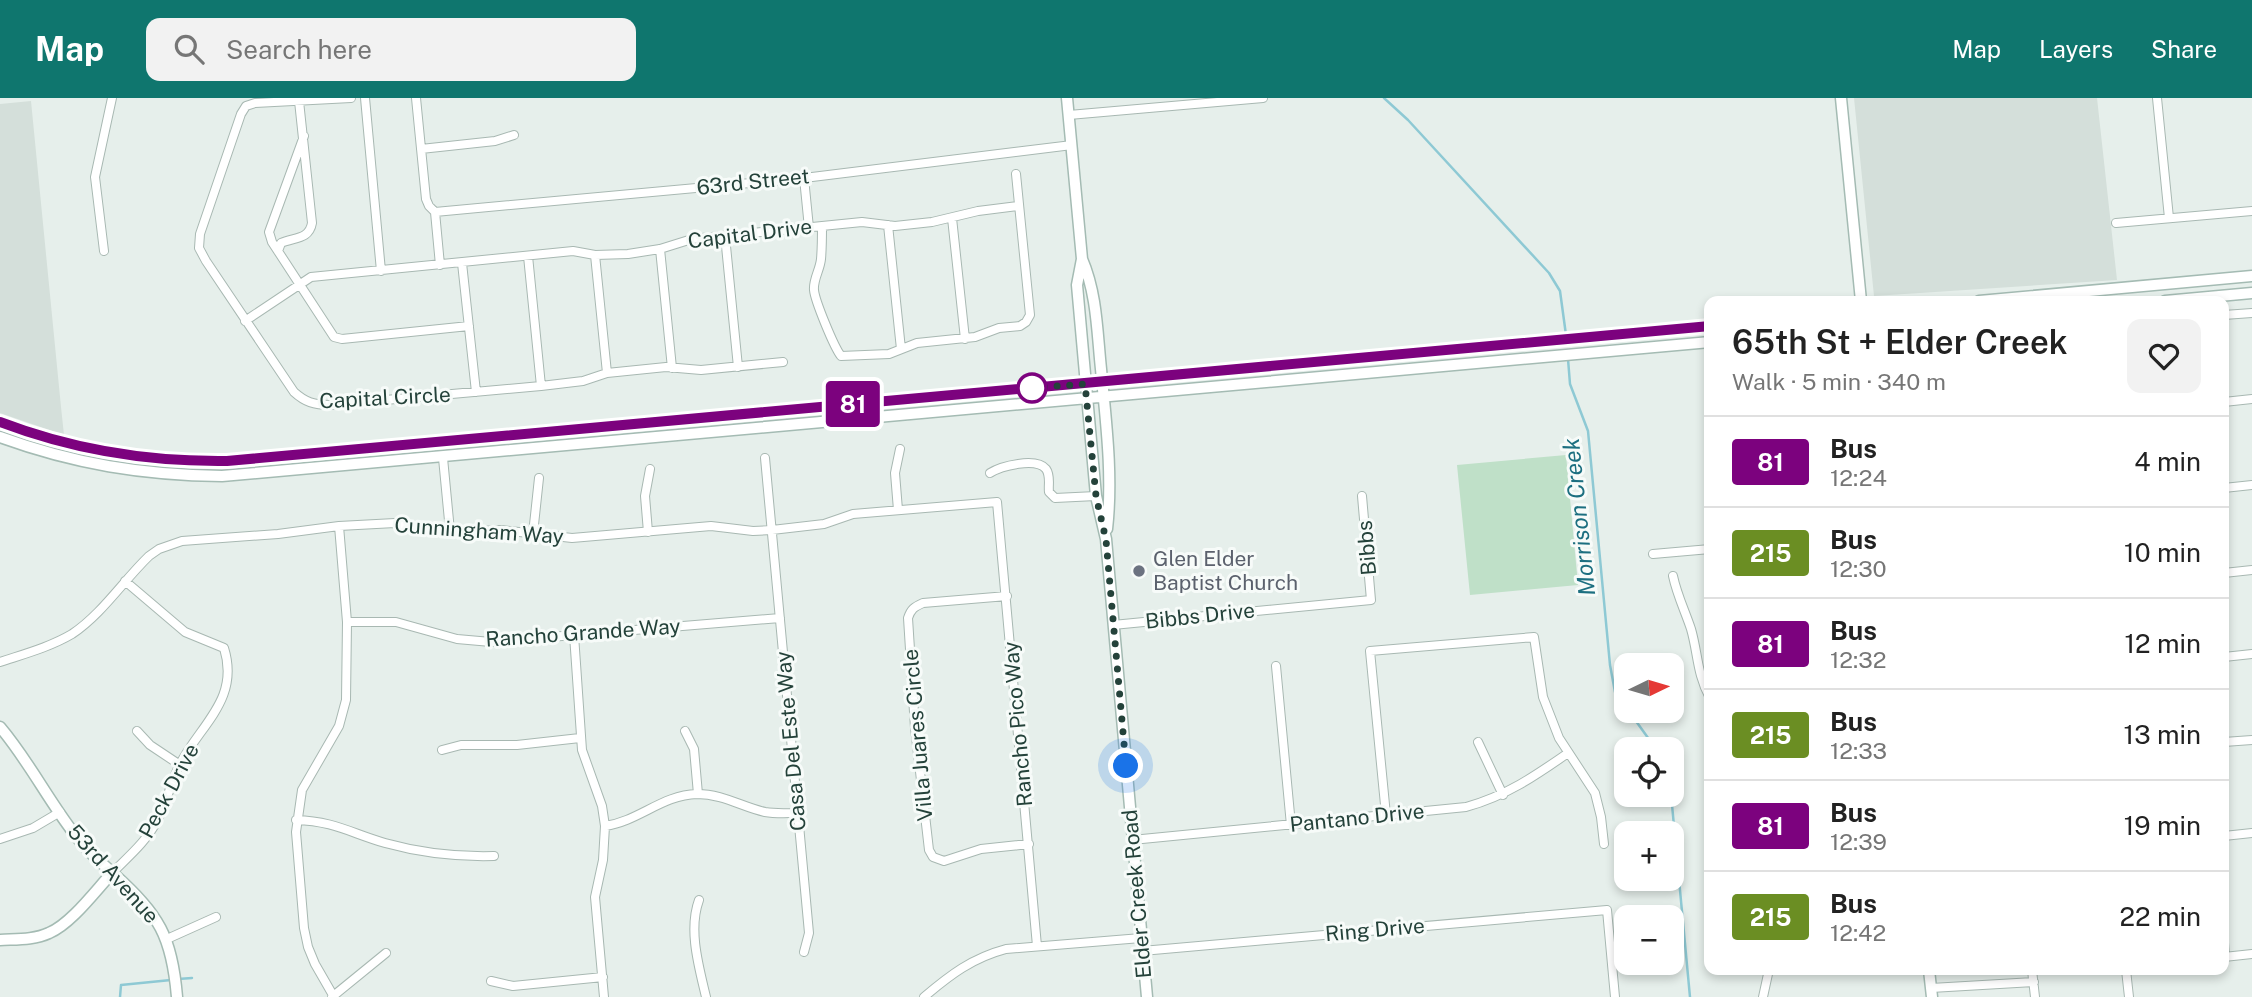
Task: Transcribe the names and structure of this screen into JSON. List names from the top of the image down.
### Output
{
  "streets": {
    "main road": ["Peck Drive", "53rd Avenue", "Elder Creek Road"],
    "street": [
      "63rd Street",
      "Capital Drive",
      "Capital Circle",
      "Cunningham Way",
      "Bibbs",
      "Bibbs Drive",
      "Rancho Grande Way",
      "Rancho Pico Way",
      "Villa Juares Circle",
      "Casa Del Este Way",
      "Pantano Drive",
      "Ring Drive"
    ]
  },
  "crossings": [
    ["63rd Street", "Elder Creek Road"],
    ["Capital Drive", "Capital Circle"],
    ["Cunningham Way", "Rancho Pico Way"],
    ["Cunningham Way", "Casa Del Este Way"],
    ["Cunningham Way", "Peck Drive"],
    ["Bibbs", "Bibbs Drive"],
    ["Bibbs Drive", "Elder Creek Road"],
    ["Rancho Grande Way", "Casa Del Este Way"],
    ["Rancho Pico Way", "Villa Juares Circle"],
    ["Peck Drive", "53rd Avenue"],
    ["Pantano Drive", "Elder Creek Road"],
    ["Elder Creek Road", "Ring Drive"]
  ],
  "water": ["Morrison Creek"],
  "places": ["Glen Elder Baptist Church"],
  "lines": ["bus line 81"],
  "north": "right",
  "page": {
    "header": "Map",
    "search": "Search here",
    "nav": ["Map", "Layers", "Share"],
    "on_map": "81",
    "heading": ["65th St + Elder Creek", "Walk · 5 min · 340 m"],
    "list": [
      {
        "mark": "81",
        "name": "Bus",
        "note": "12:24",
        "value": "4 min"
      },
      {
        "mark": "215",
        "name": "Bus",
        "note": "12:30",
        "value": "10 min"
      },
      {
        "mark": "81",
        "name": "Bus",
        "note": "12:32",
        "value": "12 min"
      },
      {
        "mark": "215",
        "name": "Bus",
        "note": "12:33",
        "value": "13 min"
      },
      {
        "mark": "81",
        "name": "Bus",
        "note": "12:39",
        "value": "19 min"
      },
      {
        "mark": "215",
        "name": "Bus",
        "note": "12:42",
        "value": "22 min"
      }
    ],
    "map_buttons": ["+", "−"]
  }
}
